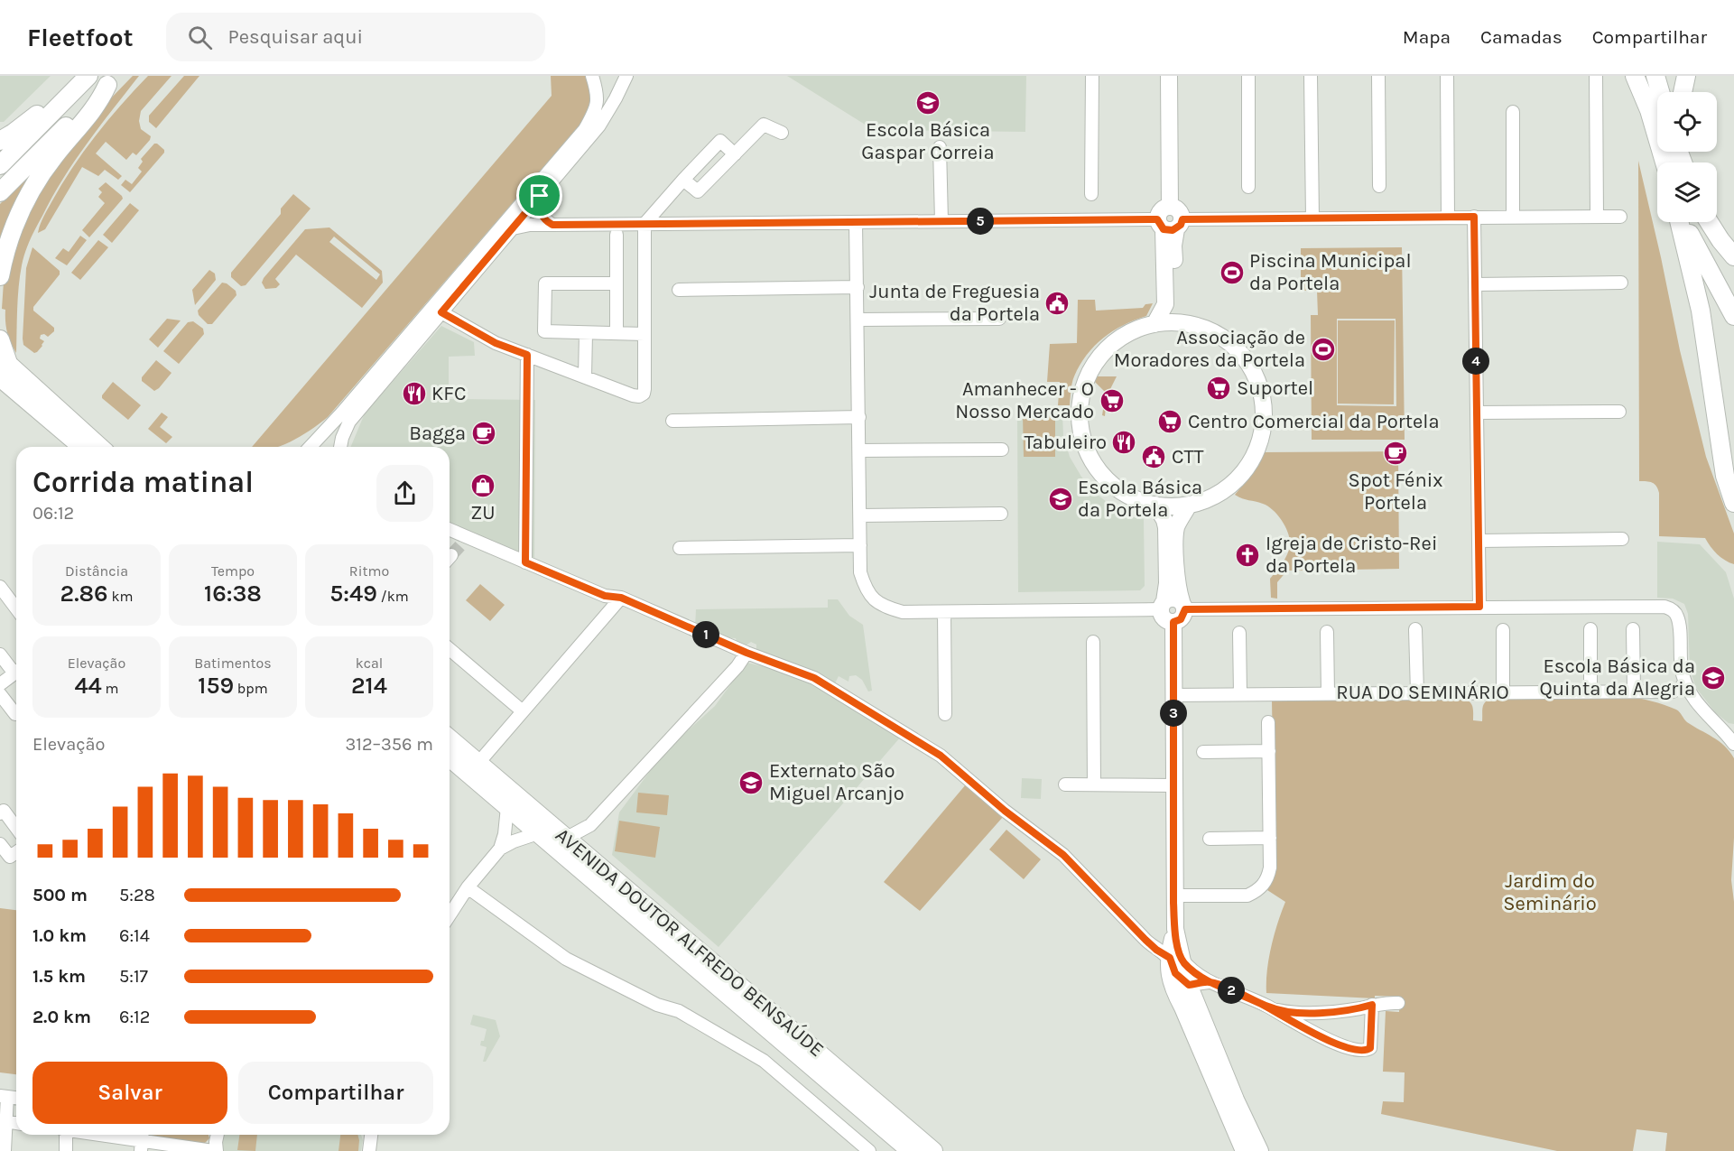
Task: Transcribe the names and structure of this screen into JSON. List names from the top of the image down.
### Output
{
  "streets": {
    "highway": ["AVENIDA DOUTOR ALFREDO BENSAÚDE"],
    "street": ["RUA DO SEMINÁRIO"]
  },
  "parks": ["Jardim do Seminário"],
  "places": {
    "school or university": [
      "Escola Básica Gaspar Correia",
      "Escola Básica da Portela",
      "Escola Básica da Quinta da Alegria",
      "Externato São Miguel Arcanjo"
    ],
    "sports": ["Piscina Municipal da Portela", "Associação de Moradores da Portela"],
    "public building": ["Junta de Freguesia da Portela", "CTT"],
    "supermarket": ["Suportel", "Amanhecer - O Nosso Mercado", "Centro Comercial da Portela"],
    "restaurant": ["KFC", "Tabuleiro"],
    "cafe": ["Bagga", "Spot Fénix Portela"],
    "shop": ["ZU"],
    "church": ["Igreja de Cristo-Rei da Portela"]
  },
  "page": {
    "header": "Fleetfoot",
    "search": "Pesquisar aqui",
    "nav": ["Mapa", "Camadas", "Compartilhar"],
    "pins": [
      "5",
      "4",
      "1",
      "3",
      "2"
    ],
    "heading": ["Corrida matinal", "06:12"],
    "stats": [
      ["Distância", "2.86 km"],
      ["Tempo", "16:38"],
      ["Ritmo", "5:49 /km"],
      ["Elevação", "44 m"],
      ["Batimentos", "159 bpm"],
      ["kcal", "214"]
    ],
    "chart": ["Elevação", "312–356 m"],
    "list": [
      {
        "name": "500 m",
        "note": "5:28"
      },
      {
        "name": "1.0 km",
        "note": "6:14"
      },
      {
        "name": "1.5 km",
        "note": "5:17"
      },
      {
        "name": "2.0 km",
        "note": "6:12"
      }
    ],
    "buttons": ["Salvar", "Compartilhar"]
  }
}
